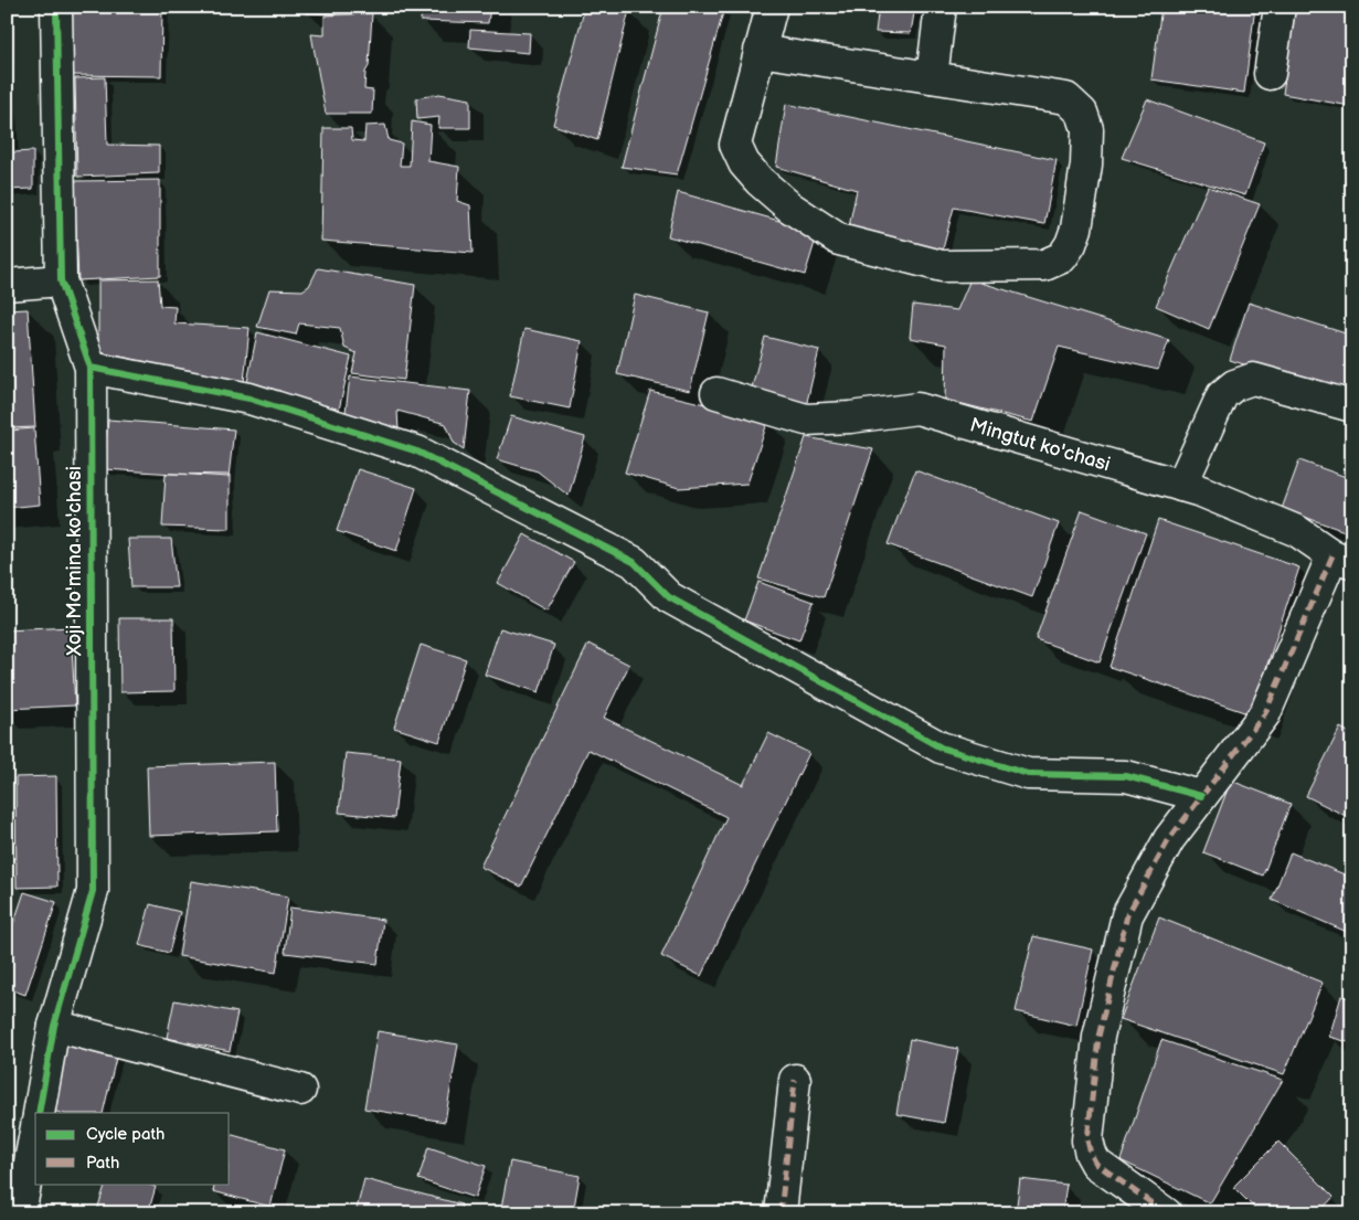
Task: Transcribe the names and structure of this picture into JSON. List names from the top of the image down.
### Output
{
  "streets": {
    "street": ["Mingtut ko'chasi", "Xoji Mo'mina ko'chasi"]
  },
  "legend": ["Cycle path", "Path"]
}
